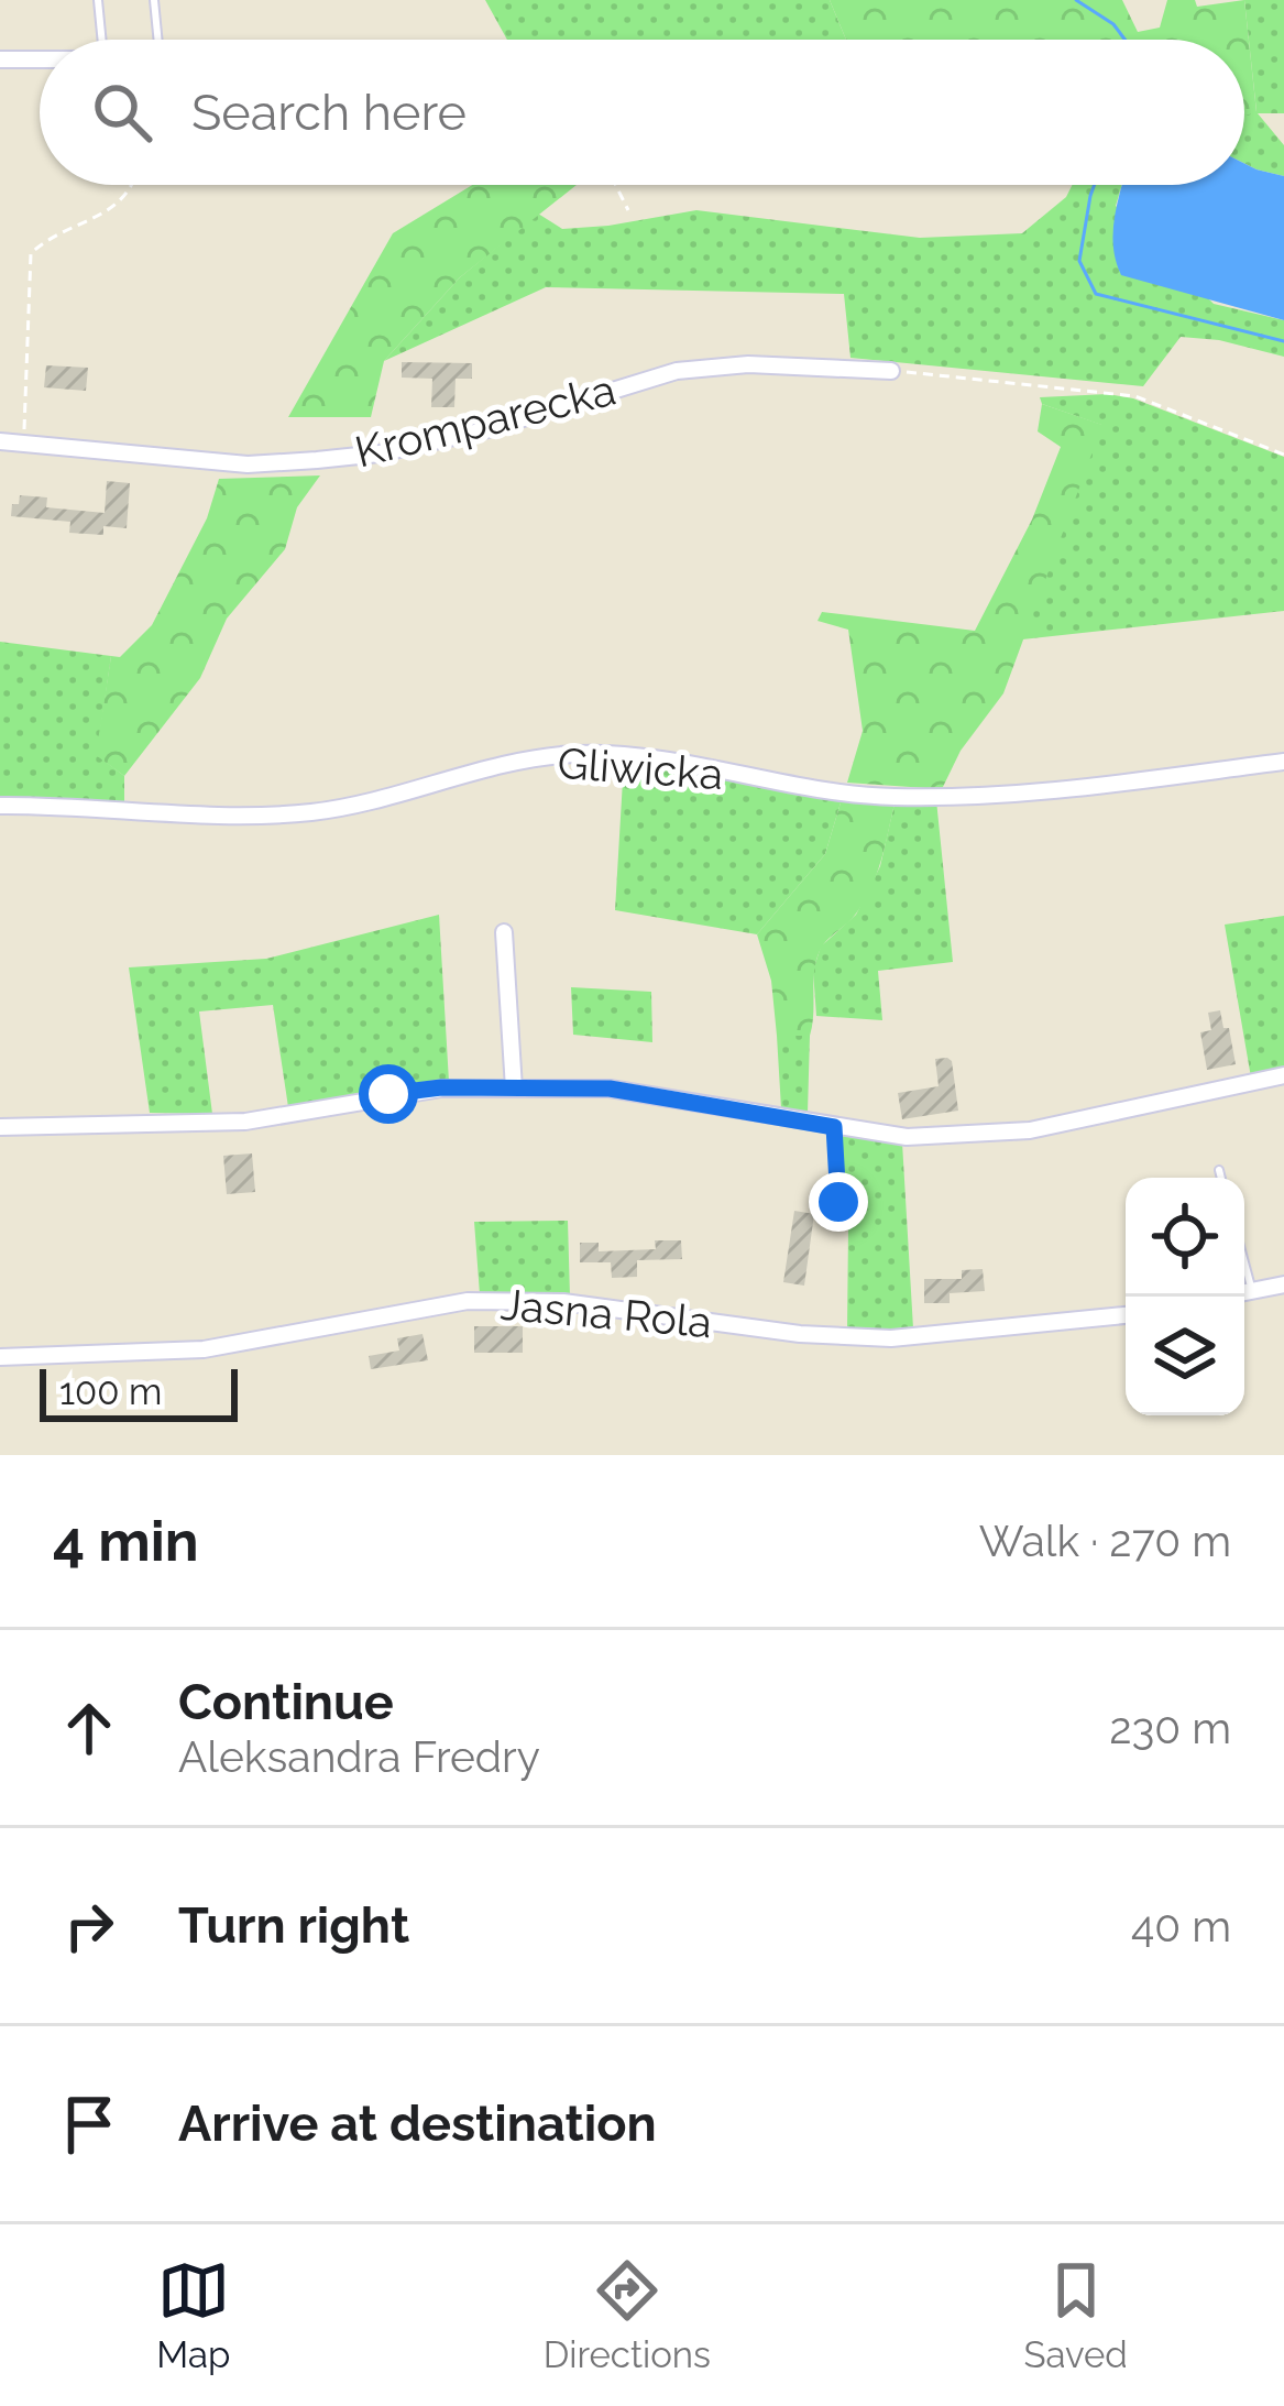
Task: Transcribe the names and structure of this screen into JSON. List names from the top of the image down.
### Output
{
  "streets": {
    "street": ["Kromparecka", "Gliwicka", "Jasna Rola"]
  },
  "scale_bar": "100 m",
  "page": {
    "search": "Search here",
    "scale": "100 m",
    "heading": ["4 min", "Walk · 270 m"],
    "list": [
      ["Continue", "Aleksandra Fredry", "230 m"],
      ["Turn right", "40 m"],
      "Arrive at destination"
    ],
    "nav": ["Map", "Directions", "Saved"]
  }
}
